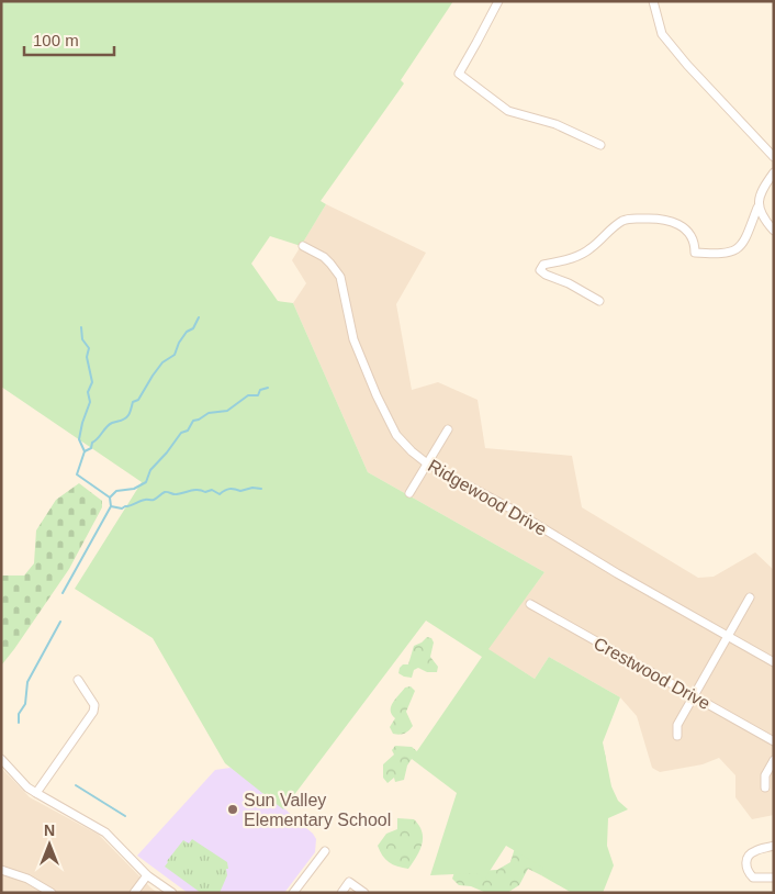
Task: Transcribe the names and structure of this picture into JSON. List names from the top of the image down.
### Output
{
  "streets": {
    "street": ["Ridgewood Drive", "Crestwood Drive"]
  },
  "places": ["Sun Valley Elementary School"],
  "scale_bar": "100 m",
  "north": "top"
}
